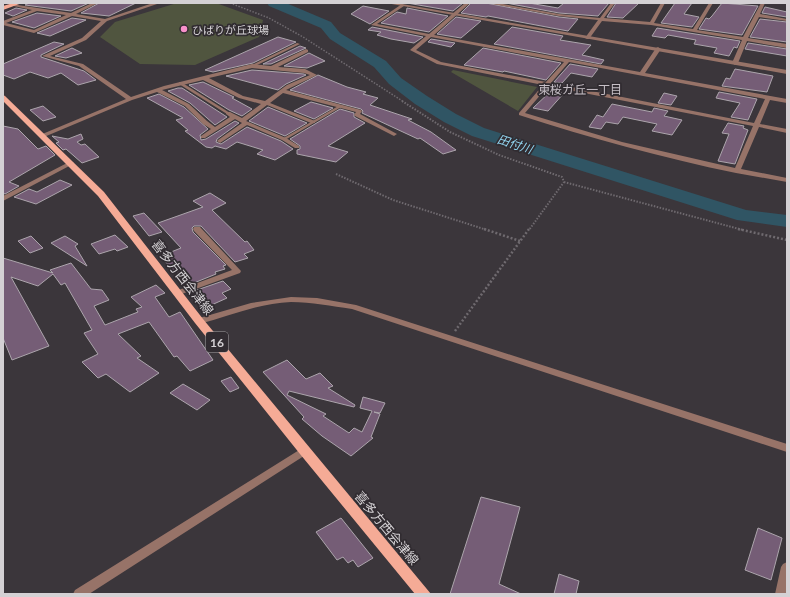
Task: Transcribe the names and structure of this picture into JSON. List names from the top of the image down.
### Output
{
  "streets": {
    "main road": ["喜多方西会津線", "16"]
  },
  "districts": ["東桜ガ丘一丁目"],
  "water": ["田付川"],
  "places": ["ひばりが丘球場"]
}
